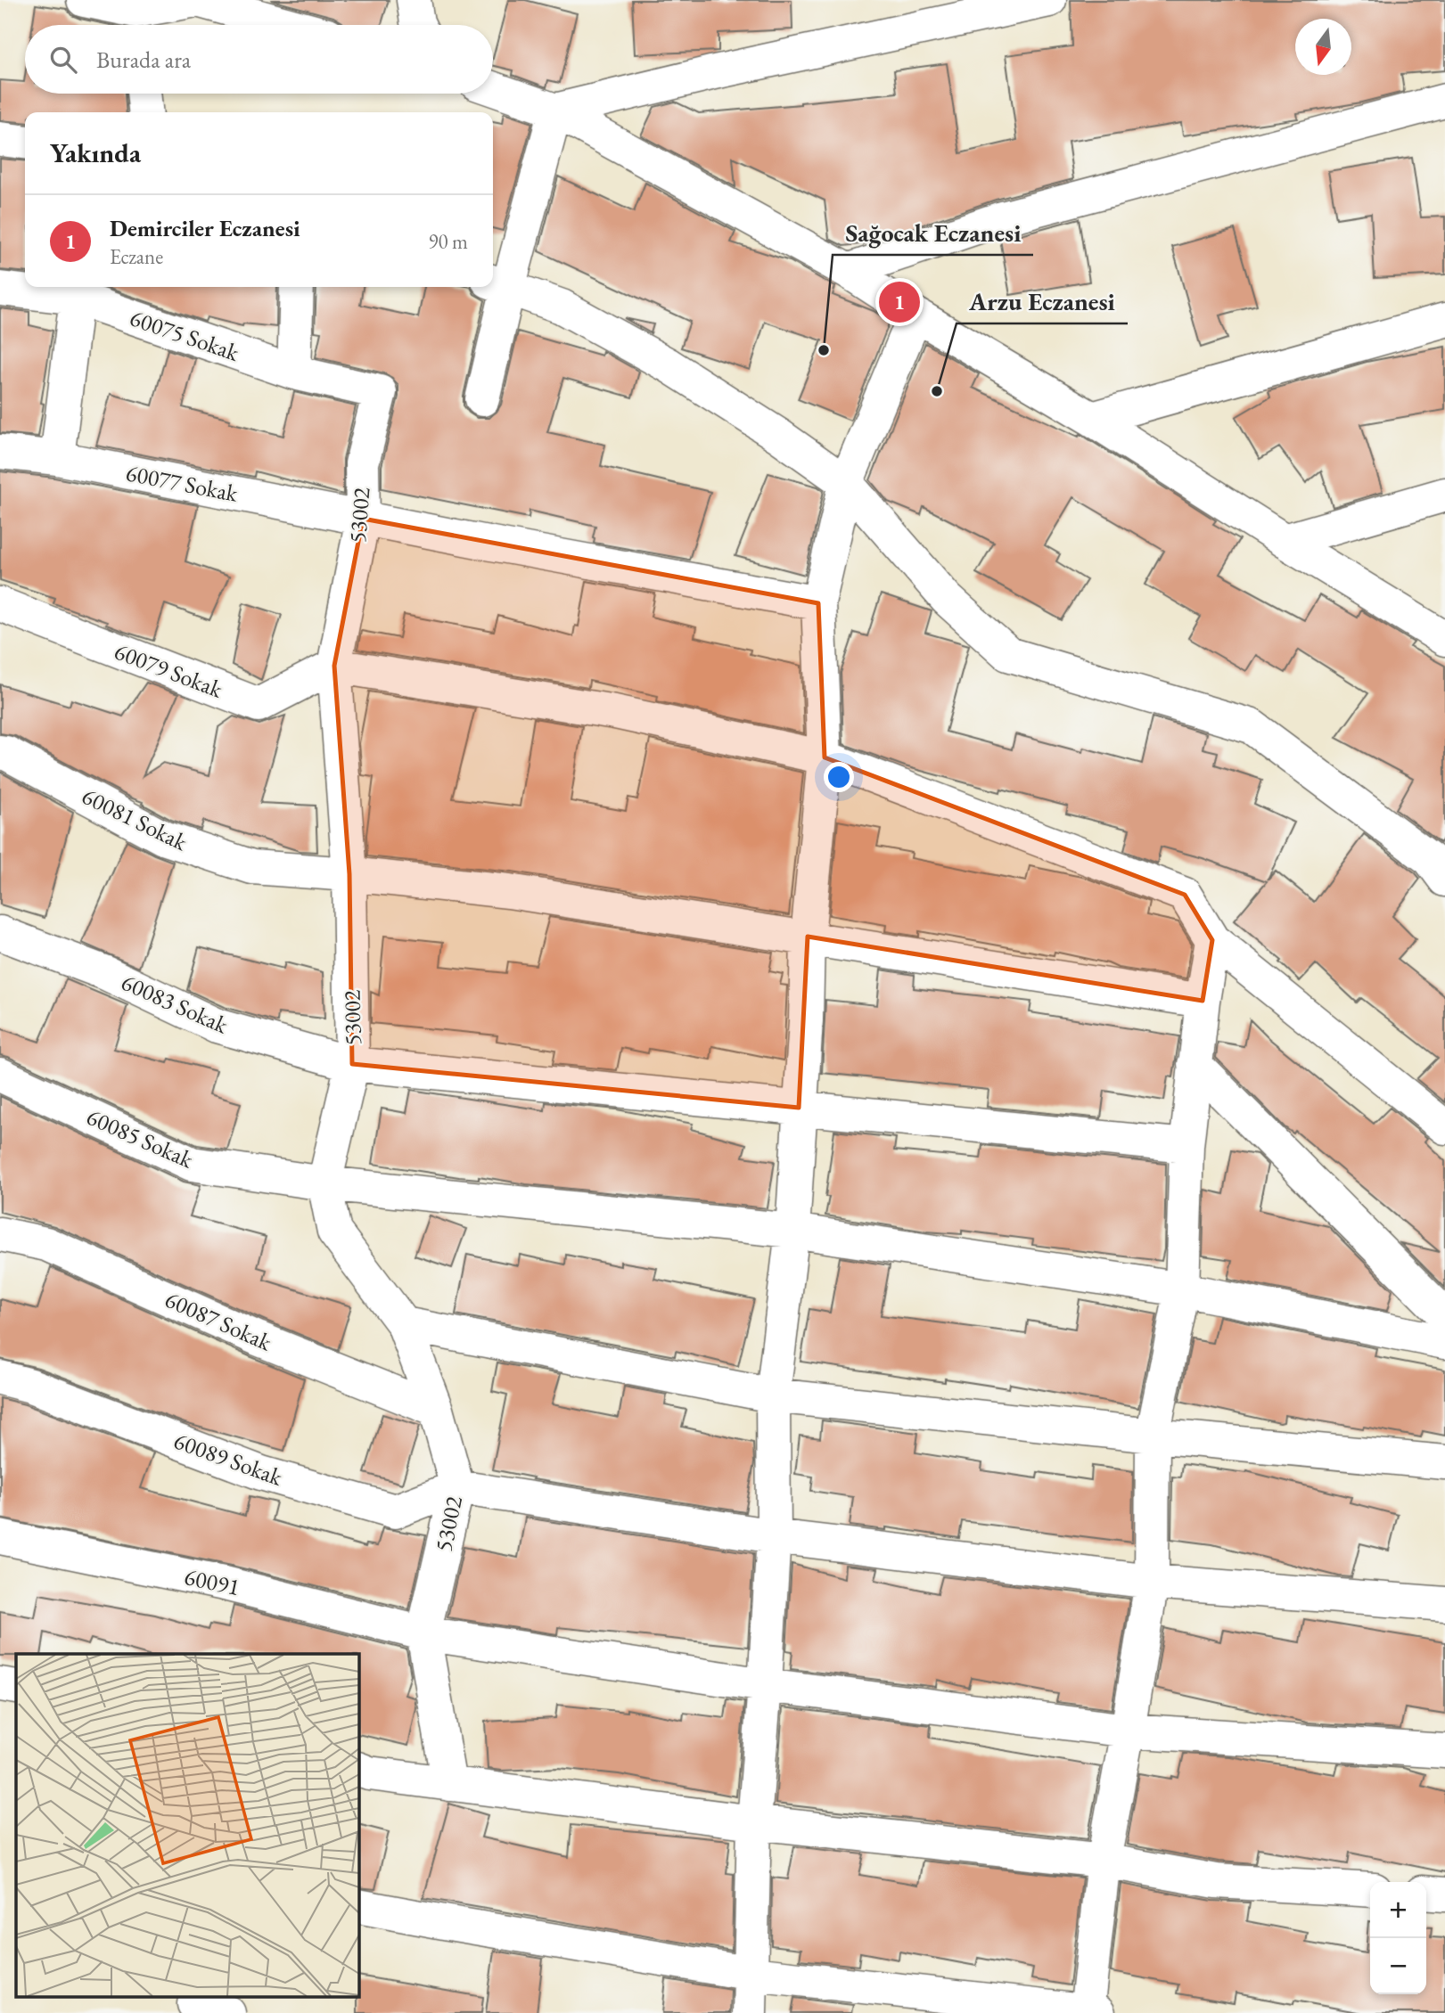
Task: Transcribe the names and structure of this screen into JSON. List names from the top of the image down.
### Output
{
  "streets": {
    "street": [
      "60075 Sokak",
      "60077 Sokak",
      "53002",
      "60079 Sokak",
      "60081 Sokak",
      "60083 Sokak",
      "60085 Sokak",
      "60087 Sokak",
      "60089 Sokak",
      "60091"
    ]
  },
  "crossings": [
    ["60075 Sokak", "53002"],
    ["60077 Sokak", "53002"],
    ["53002", "60079 Sokak"],
    ["53002", "60081 Sokak"],
    ["53002", "60083 Sokak"],
    ["53002", "60085 Sokak"],
    ["53002", "60087 Sokak"],
    ["53002", "60089 Sokak"],
    ["53002", "60091"]
  ],
  "places": ["Sağocak Eczanesi", "Arzu Eczanesi"],
  "north": "bottom",
  "page": {
    "search": "Burada ara",
    "heading": "Yakında",
    "list": [
      {
        "mark": "1",
        "name": "Demirciler Eczanesi",
        "note": "Eczane",
        "value": "90 m"
      }
    ],
    "pins": "1",
    "map_buttons": ["+", "−"]
  }
}
